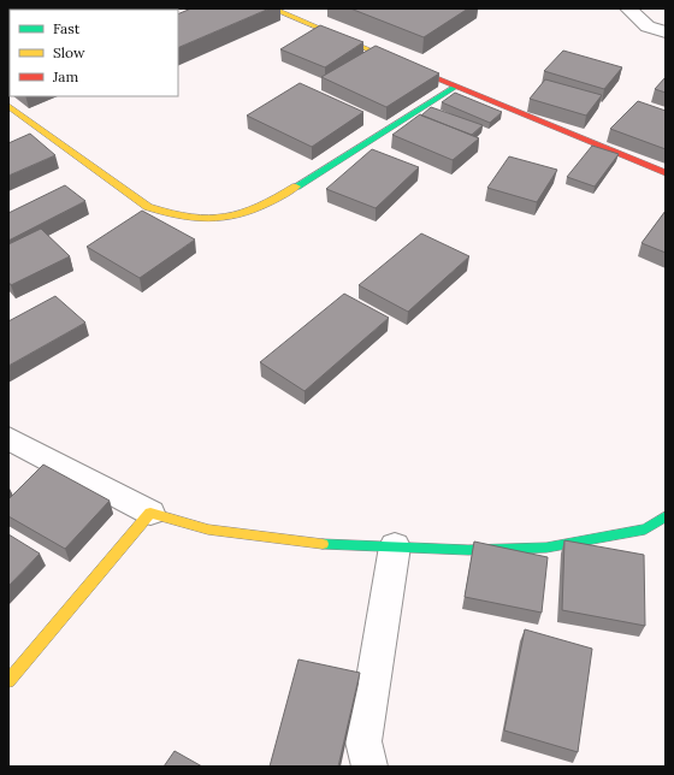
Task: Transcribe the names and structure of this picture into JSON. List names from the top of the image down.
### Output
{
  "legend": ["Fast", "Slow", "Jam"]
}
